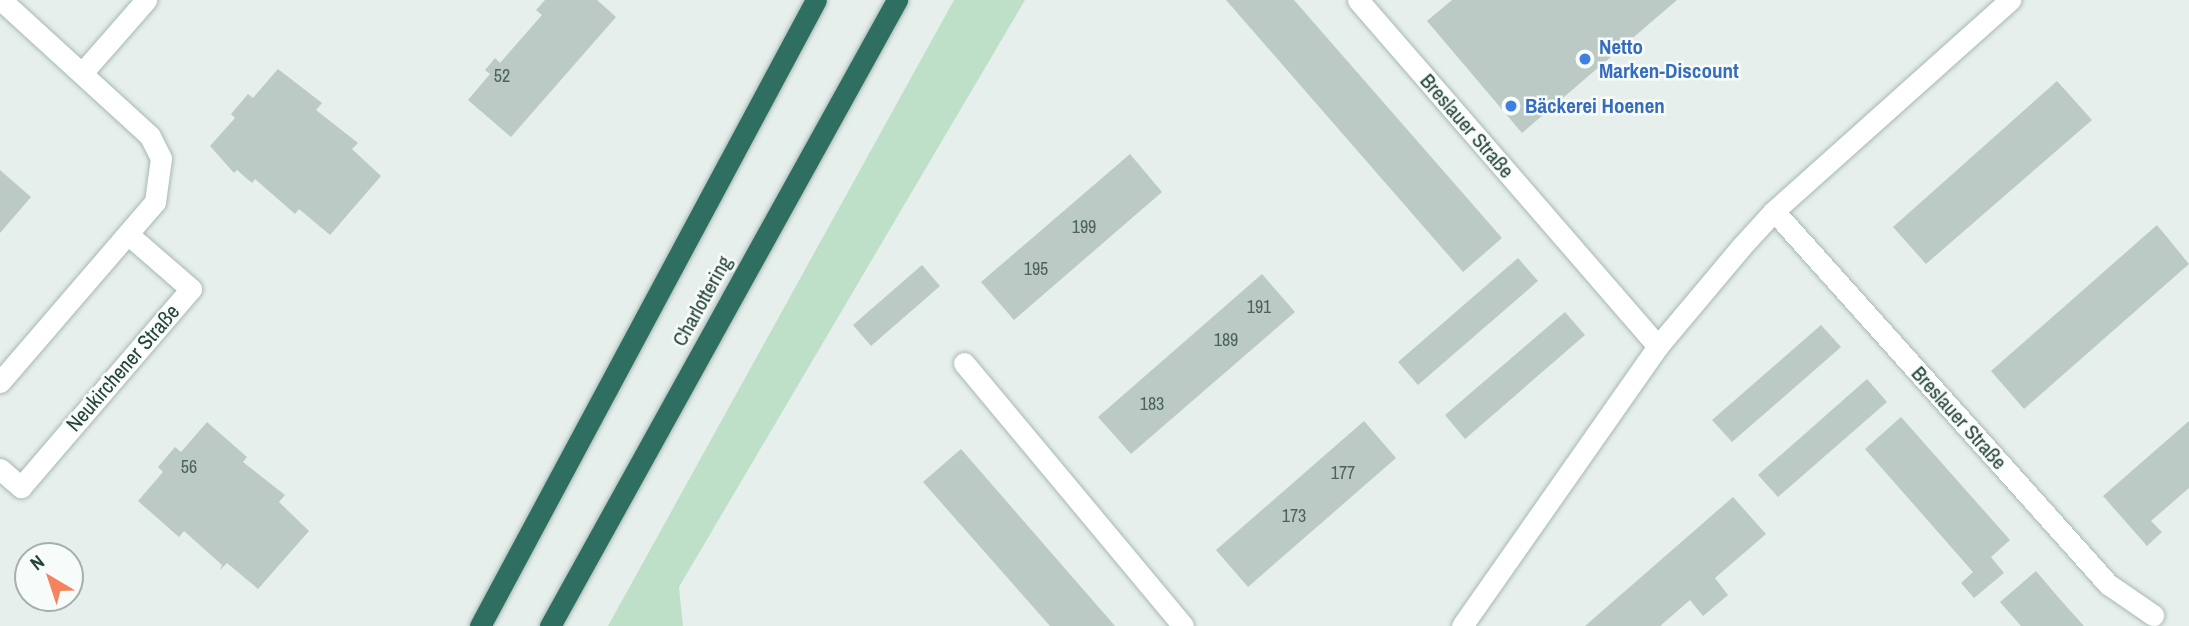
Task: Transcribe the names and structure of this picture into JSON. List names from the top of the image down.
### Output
{
  "streets": {
    "highway": ["Charlottering"],
    "street": ["Breslauer Straße", "Neukirchener Straße"]
  },
  "places": ["Netto Marken-Discount", "Bäckerei Hoenen"],
  "house_numbers": [
    "52",
    "199",
    "195",
    "191",
    "189",
    "183",
    "56",
    "177",
    "173"
  ],
  "north": "top left"
}
